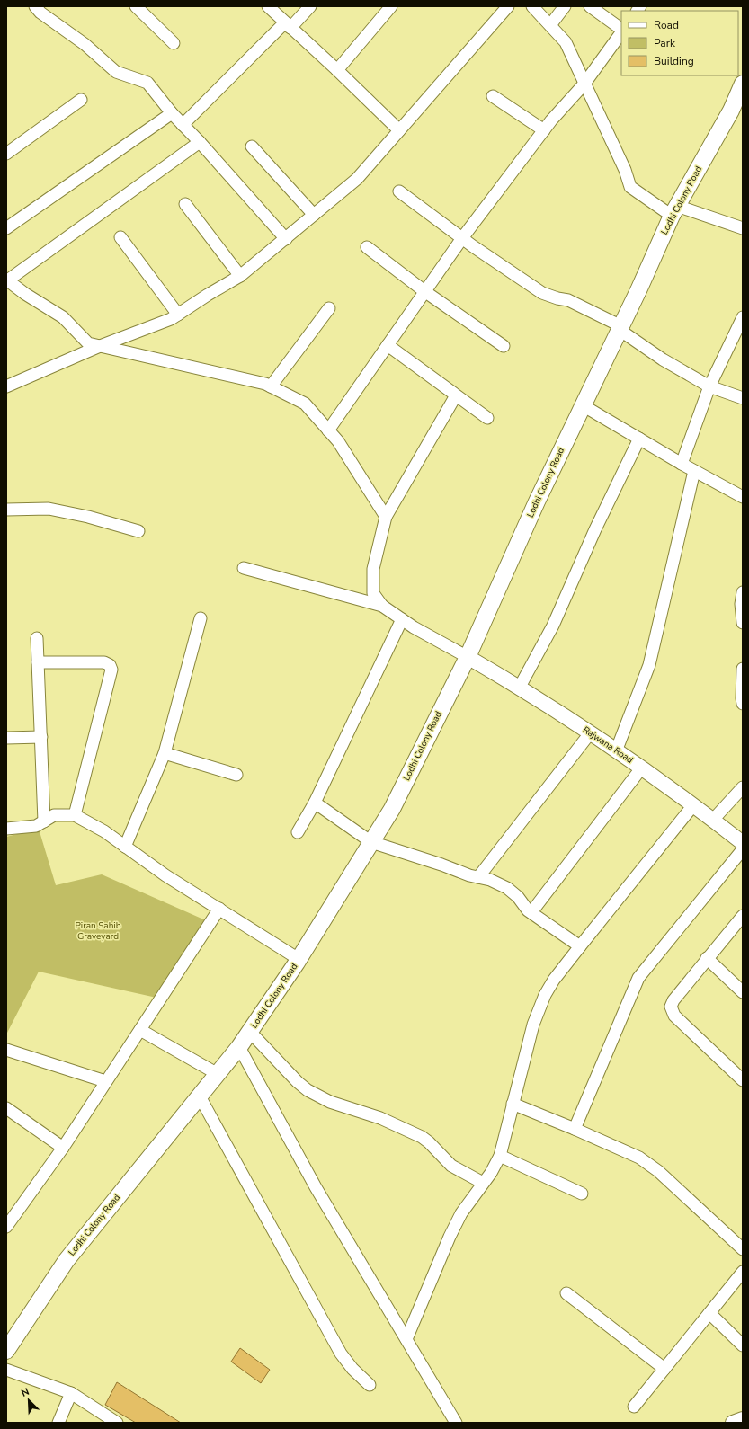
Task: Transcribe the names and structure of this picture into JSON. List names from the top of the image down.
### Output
{
  "streets": {
    "main road": ["Lodhi Colony Road"],
    "street": ["Rajwana Road"]
  },
  "crossings": [
    ["Lodhi Colony Road", "Rajwana Road"]
  ],
  "parks": ["Piran Sahib Graveyard"],
  "legend": ["Road", "Park", "Building"],
  "north": "top left"
}
